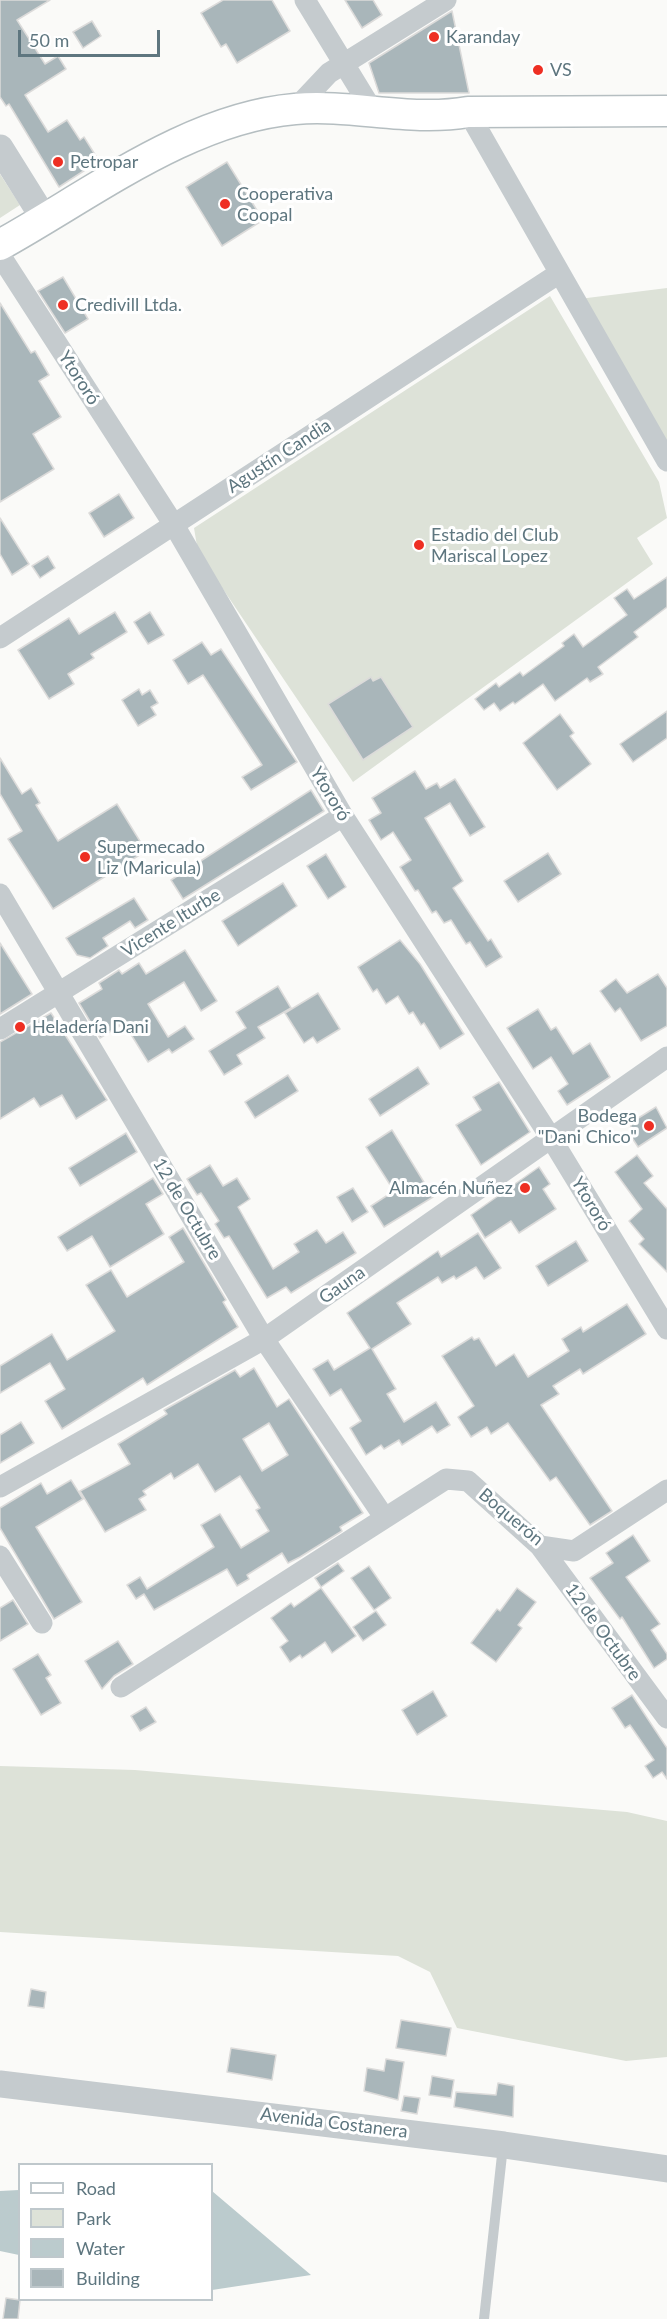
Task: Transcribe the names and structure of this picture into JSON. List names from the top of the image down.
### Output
{
  "streets": {
    "street": [
      "Ytororó",
      "Agustín Candia",
      "Vicente Iturbe",
      "12 de Octubre",
      "Gauna",
      "Boquerón",
      "Avenida Costanera"
    ]
  },
  "crossings": [
    ["Ytororó", "Agustín Candia"],
    ["Ytororó", "Vicente Iturbe"],
    ["Ytororó", "Gauna"],
    ["Vicente Iturbe", "12 de Octubre"],
    ["12 de Octubre", "Gauna"],
    ["12 de Octubre", "Boquerón"]
  ],
  "places": [
    "Karanday",
    "VS",
    "Petropar",
    "Cooperativa Coopal",
    "Credivill Ltda.",
    "Estadio del Club Mariscal Lopez",
    "Supermecado Liz (Maricula)",
    "Heladería Dani",
    "Bodega \"Dani Chico\"",
    "Almacén Nuñez"
  ],
  "legend": [
    "Road",
    "Park",
    "Water",
    "Building"
  ],
  "scale_bar": "50 m"
}
